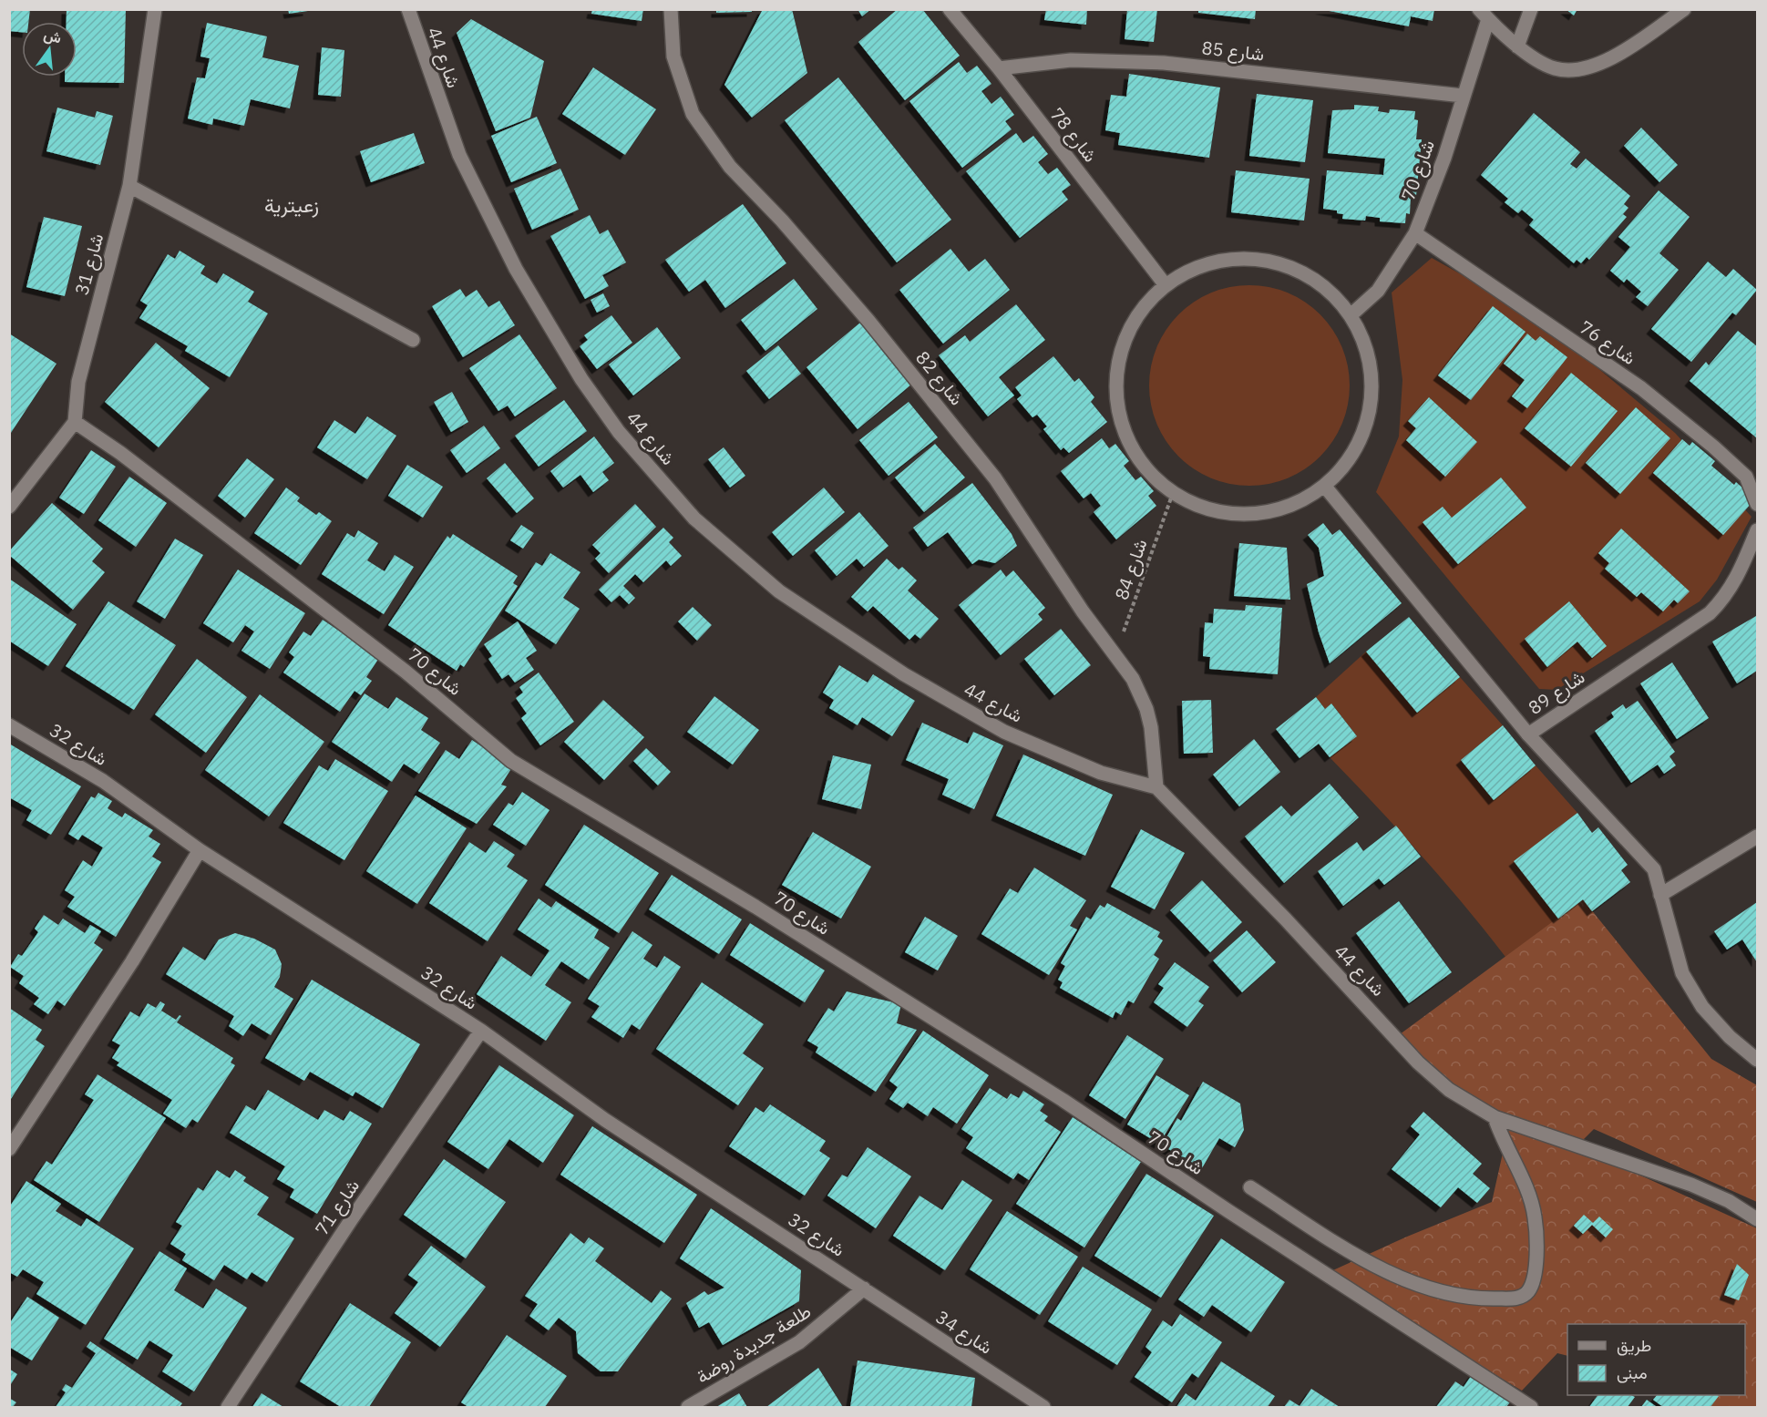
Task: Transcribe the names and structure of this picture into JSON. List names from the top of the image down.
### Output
{
  "streets": {
    "street": [
      "شارع 85",
      "شارع 44",
      "شارع 78",
      "شارع 70",
      "شارع 31",
      "شارع 76",
      "شارع 82",
      "شارع 89",
      "شارع 32",
      "شارع 71",
      "شارع 34",
      "طلعة جديدة روضة"
    ],
    "path": ["شارع 84"]
  },
  "crossings": [
    ["شارع 85", "شارع 78"],
    ["شارع 85", "شارع 70"],
    ["شارع 44", "شارع 82"],
    ["شارع 70", "شارع 31"],
    ["شارع 70", "شارع 76"],
    ["شارع 82", "شارع 84"],
    ["شارع 32", "شارع 71"],
    ["شارع 32", "شارع 34"],
    ["شارع 32", "طلعة جديدة روضة"],
    ["شارع 34", "طلعة جديدة روضة"]
  ],
  "districts": ["زعيترية"],
  "legend": ["طريق", "مبنى"],
  "north": "top"
}
